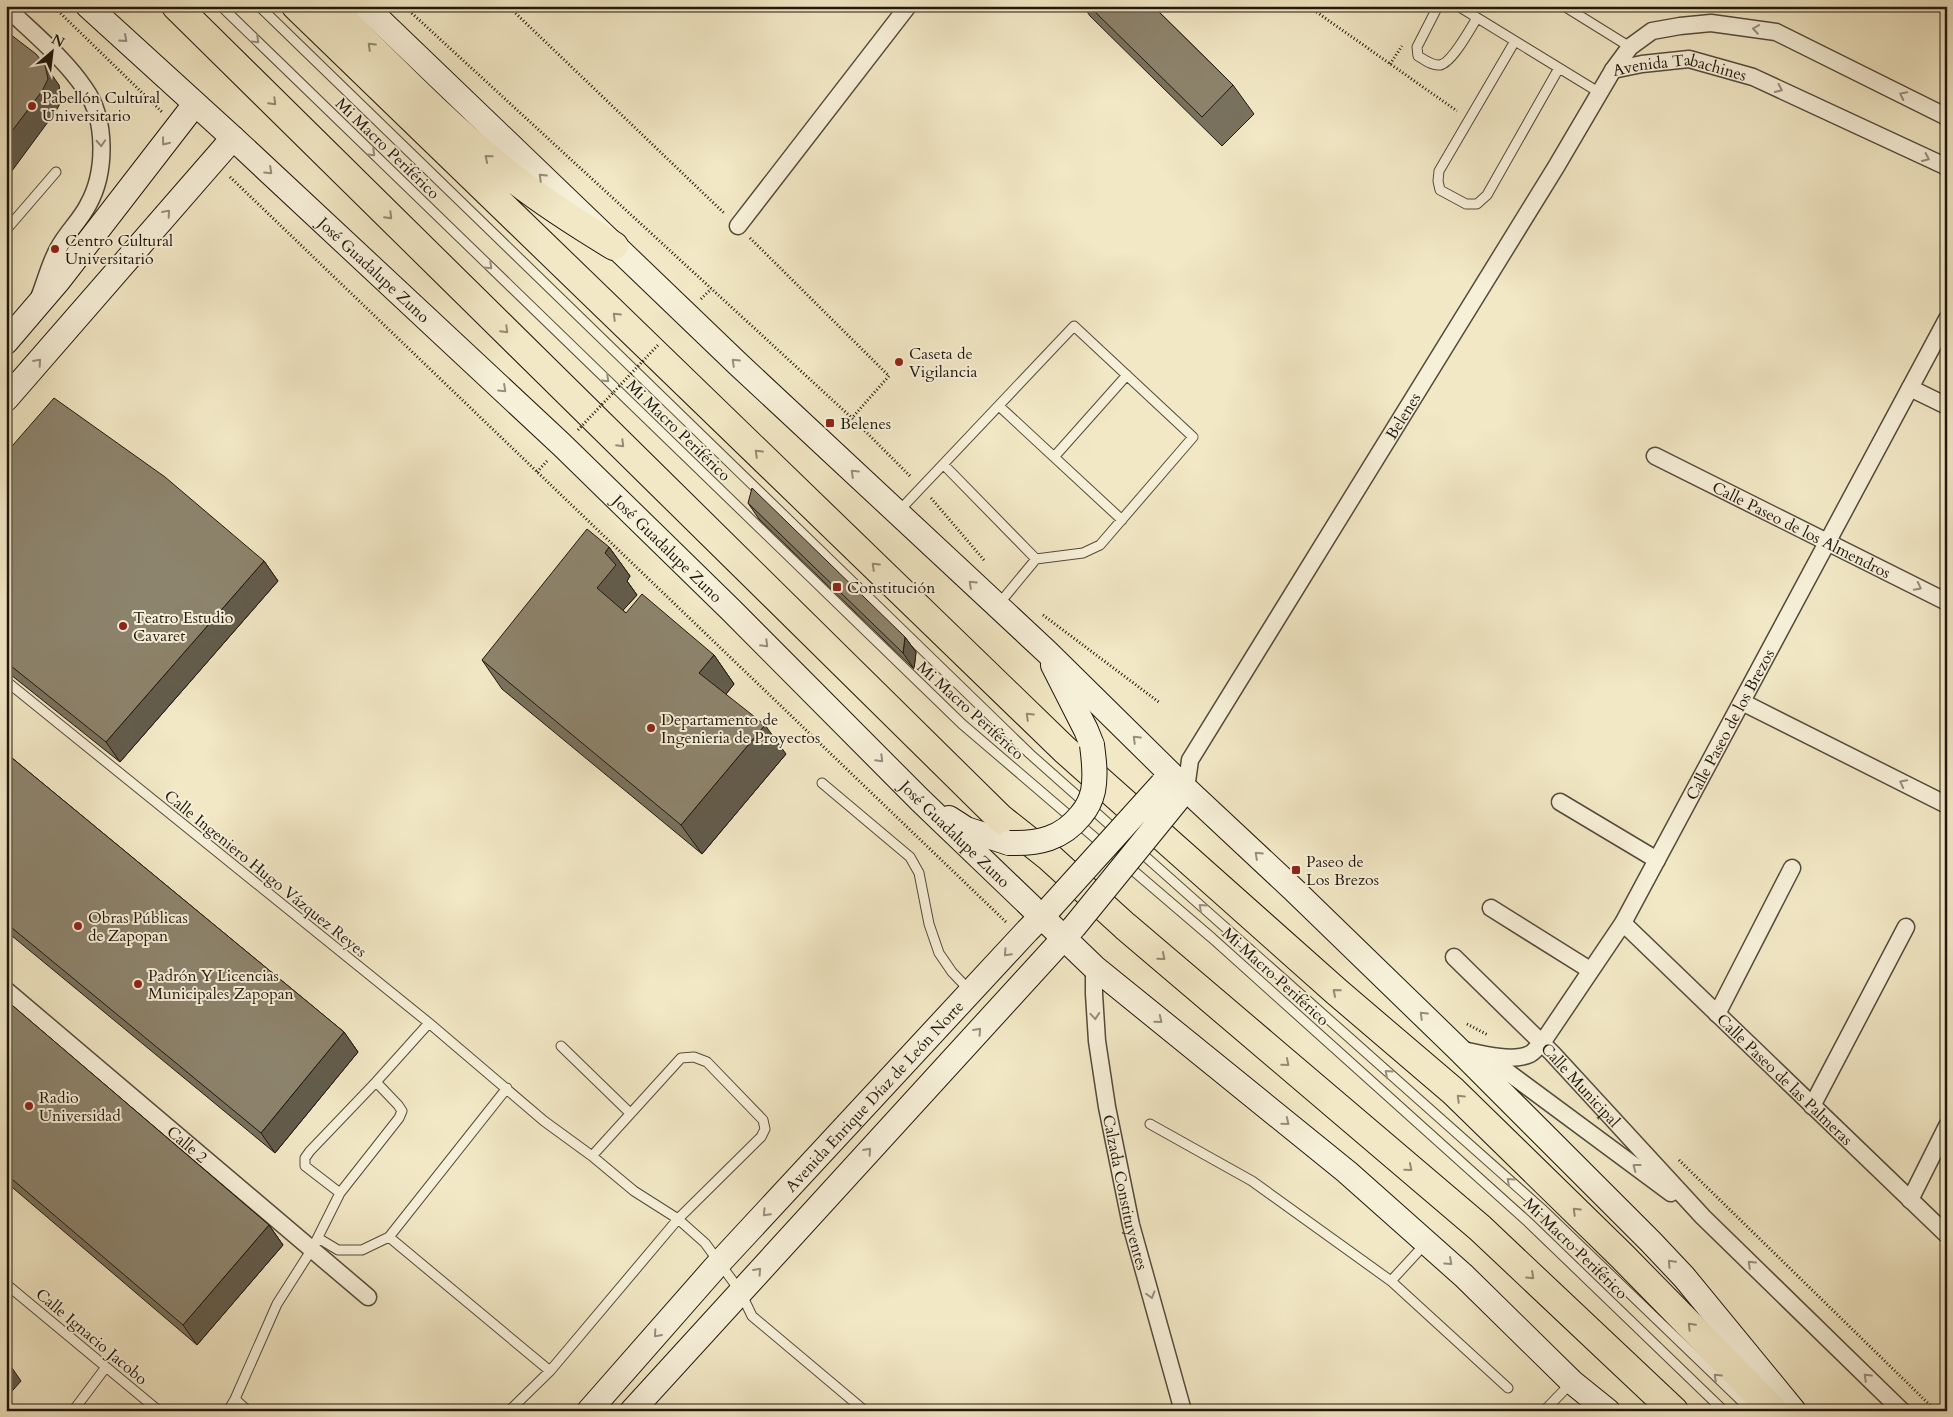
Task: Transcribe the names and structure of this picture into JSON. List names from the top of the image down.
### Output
{
  "streets": {
    "main road": ["José Guadalupe Zuno", "Avenida Enrique Díaz de León Norte"],
    "street": [
      "Avenida Tabachines",
      "Belenes",
      "Calle Paseo de los Almendros",
      "Calle Paseo de los Brezos",
      "Calle Paseo de las Palmeras",
      "Calle Municipal",
      "Calle 2",
      "Calzada Constituyentes"
    ],
    "lane": ["Mi Macro Periférico", "Calle Ingeniero Hugo Vázquez Reyes", "Calle Ignacio Jacobo"]
  },
  "crossings": [
    ["Avenida Tabachines", "Belenes"],
    ["José Guadalupe Zuno", "Avenida Enrique Díaz de León Norte"],
    ["José Guadalupe Zuno", "Calzada Constituyentes"],
    ["Belenes", "Avenida Enrique Díaz de León Norte"],
    ["Calle Paseo de los Almendros", "Calle Paseo de los Brezos"],
    ["Calle Paseo de los Brezos", "Calle Paseo de las Palmeras"],
    ["Calle Paseo de los Brezos", "Calle Municipal"],
    ["Calle Ingeniero Hugo Vázquez Reyes", "Avenida Enrique Díaz de León Norte"]
  ],
  "one_way": ["Calle Paseo de los Almendros", "Calzada Constituyentes"],
  "places": {
    "other": [
      "Pabellón Cultural Universitario",
      "Centro Cultural Universitario",
      "Caseta de Vigilancia",
      "Teatro Estudio Cavaret",
      "Departamento de Ingenieria de Proyectos",
      "Obras Públicas de Zapopan",
      "Padrón Y Licencias Municipales Zapopan",
      "Radio Universidad"
    ],
    "transit": ["Belenes", "Constitución", "Paseo de Los Brezos"]
  },
  "north": "top right"
}
